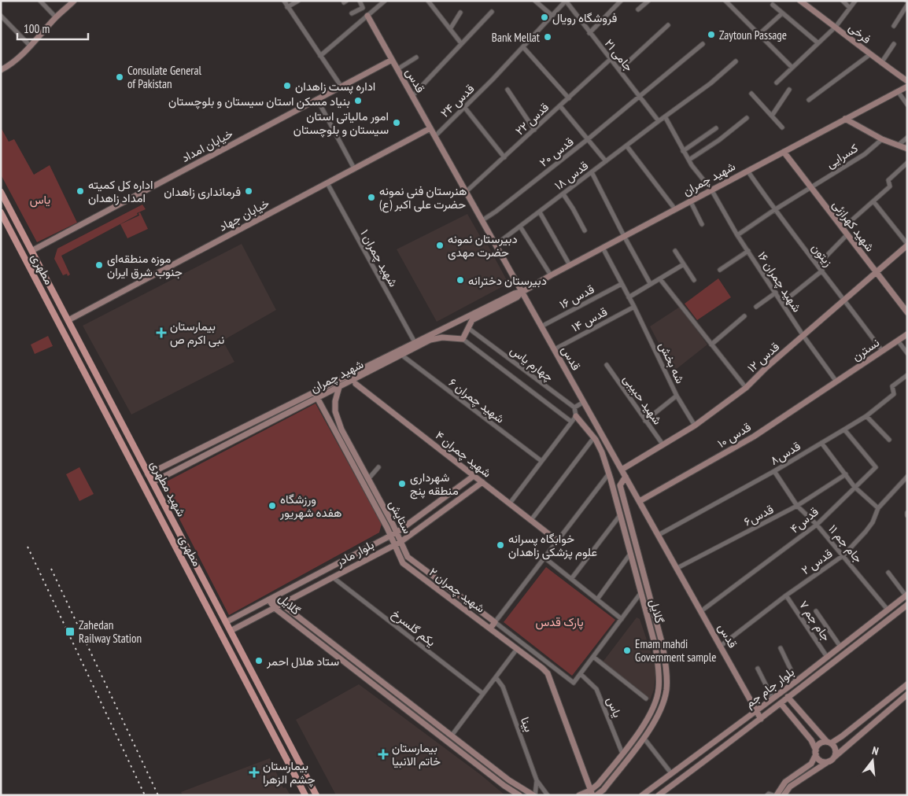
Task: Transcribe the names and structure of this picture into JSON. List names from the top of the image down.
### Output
{
  "streets": {
    "main road": ["مطهری", "شهید مطهری"],
    "street": [
      "فرخی",
      "جامی ۲۱",
      "قدس",
      "قدس ۲۴",
      "قدس ۲۲",
      "خیابان امداد",
      "قدس ۲۰",
      "کسرایی",
      "قدس ۱۸",
      "شهید چمران",
      "خیابان جهاد",
      "شهید کهرازئی",
      "زیتون",
      "شهید چمران ۱",
      "شهید چمران ۱۶",
      "قدس ۱۶",
      "قدس ۱۴",
      "نسترن",
      "قدس ۱۲",
      "شه بخش",
      "چهارم یاس",
      "شهید حبیبی",
      "شهید چمران ۶",
      "قدس ۱۰",
      "قدس۸",
      "شهید چمران ۴",
      "قدس۶",
      "ستایش",
      "قدس۴",
      "جام جم ۱۱",
      "بلوار مادر",
      "قدس ۲",
      "شهید چمران ۲",
      "گلایل",
      "جام جم ۷",
      "یکم گلسرخ",
      "بلوار جام جم",
      "یاس",
      "بینا"
    ]
  },
  "crossings": [
    ["جامی ۲۱", "قدس ۲۴"],
    ["جامی ۲۱", "قدس ۲۲"],
    ["جامی ۲۱", "قدس ۲۰"],
    ["جامی ۲۱", "قدس ۱۸"],
    ["قدس", "قدس ۲۴"],
    ["قدس", "قدس ۲۲"],
    ["قدس", "خیابان امداد"],
    ["قدس", "قدس ۲۰"],
    ["قدس", "قدس ۱۸"],
    ["قدس", "شهید چمران"],
    ["قدس", "خیابان جهاد"],
    ["قدس", "قدس ۱۶"],
    ["قدس", "قدس ۱۴"],
    ["قدس", "قدس ۱۲"],
    ["قدس", "قدس ۱۰"],
    ["قدس", "قدس۸"],
    ["قدس", "قدس۶"],
    ["قدس", "قدس۴"],
    ["قدس", "قدس ۲"],
    ["قدس", "گلایل"],
    ["قدس", "بلوار جام جم"],
    ["خیابان امداد", "شهید مطهری"],
    ["کسرایی", "شهید کهرازئی"],
    ["کسرایی", "زیتون"],
    ["کسرایی", "شهید چمران ۱۶"],
    ["قدس ۱۸", "شهید چمران ۱۶"],
    ["شهید چمران", "شهید کهرازئی"],
    ["شهید چمران", "زیتون"],
    ["شهید چمران", "شهید چمران ۱"],
    ["شهید چمران", "شهید چمران ۱۶"],
    ["شهید چمران", "شه بخش"],
    ["شهید چمران", "چهارم یاس"],
    ["شهید چمران", "شهید چمران ۶"],
    ["شهید چمران", "شهید مطهری"],
    ["شهید چمران", "ستایش"],
    ["شهید چمران", "شهید چمران ۲"],
    ["خیابان جهاد", "شهید چمران ۱"],
    ["خیابان جهاد", "شهید مطهری"],
    ["شهید کهرازئی", "قدس ۱۲"],
    ["زیتون", "نسترن"],
    ["زیتون", "قدس ۱۲"],
    ["شهید چمران ۱۶", "نسترن"],
    ["شهید چمران ۱۶", "قدس ۱۲"],
    ["شهید چمران ۱۶", "قدس ۱۰"],
    ["قدس ۱۶", "شه بخش"],
    ["قدس ۱۴", "شه بخش"],
    ["نسترن", "قدس ۱۰"],
    ["قدس ۱۲", "شه بخش"],
    ["قدس ۱۲", "شهید حبیبی"],
    ["قدس۸", "قدس۴"],
    ["قدس۸", "جام جم ۱۱"],
    ["شهید چمران ۴", "بلوار مادر"],
    ["شهید مطهری", "بلوار مادر"],
    ["قدس۶", "جام جم ۱۱"],
    ["ستایش", "بلوار مادر"],
    ["قدس۴", "جام جم ۱۱"],
    ["جام جم ۱۱", "قدس ۲"],
    ["جام جم ۱۱", "بلوار جام جم"],
    ["بلوار مادر", "شهید چمران ۲"],
    ["بلوار مادر", "گلایل"],
    ["بلوار مادر", "یکم گلسرخ"],
    ["قدس ۲", "جام جم ۷"],
    ["شهید چمران ۲", "گلایل"],
    ["گلایل", "یاس"],
    ["جام جم ۷", "بلوار جام جم"]
  ],
  "parks": ["یاس", "پارک قدس"],
  "places": {
    "other": [
      "فروشگاه رویال",
      "Zaytoun Passage",
      "Bank Mellat",
      "Consulate General of Pakistan",
      "اداره پست زاهدان",
      "بنیاد مسکن استان سیستان و بلوچستان",
      "امور مالیاتی استان سیستان و بلوچستان",
      "اداره کل کمیته امداد زاهدان",
      "فرمانداری زاهدان",
      "هنرستان فنی نمونه حضرت علی اکبر (ع)",
      "دبیرستان نمونه حضرت مهدی",
      "موزه منطقه‌ای جنوب شرق ایران",
      "دبیرستان دخترانه",
      "شهرداری منطقه پنج",
      "ورزشگاه هفده شهریور",
      "خوابگاه پسرانه علوم پزشکی زاهدان",
      "Emam mahdi Government sample",
      "ستاد هلال احمر"
    ],
    "health": ["بیمارستان نبی اکرم ص", "بیمارستان خاتم الانبیا", "بیمارستان چشم الزهرا"],
    "transit": ["Zahedan Railway Station"]
  },
  "scale_bar": "100 m",
  "north": "top"
}
